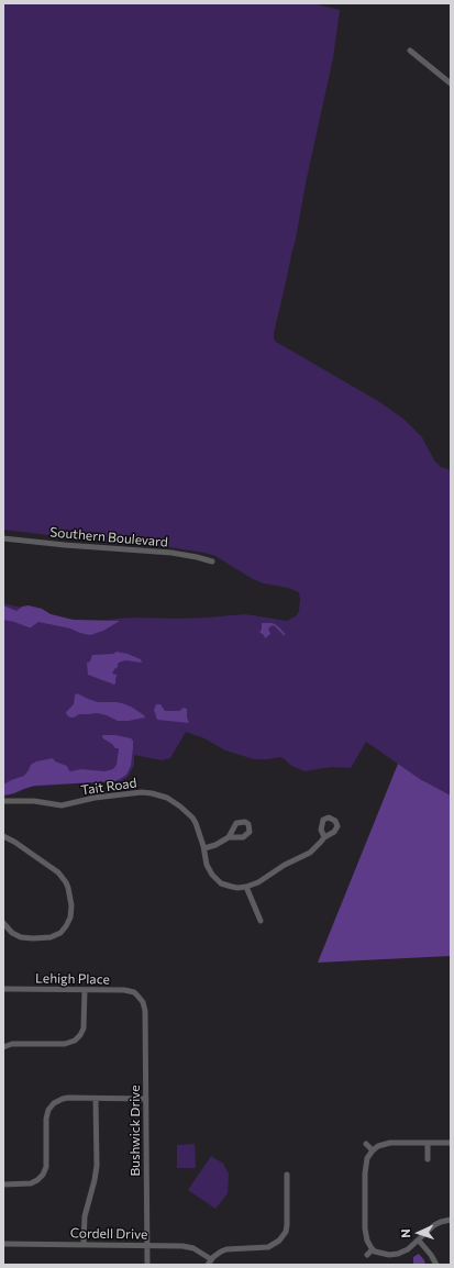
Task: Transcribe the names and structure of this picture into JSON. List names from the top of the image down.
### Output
{
  "streets": {
    "street": [
      "Southern Boulevard",
      "Tait Road",
      "Lehigh Place",
      "Bushwick Drive",
      "Cordell Drive"
    ]
  },
  "crossings": [
    ["Lehigh Place", "Bushwick Drive"],
    ["Bushwick Drive", "Cordell Drive"]
  ],
  "north": "left"
}
